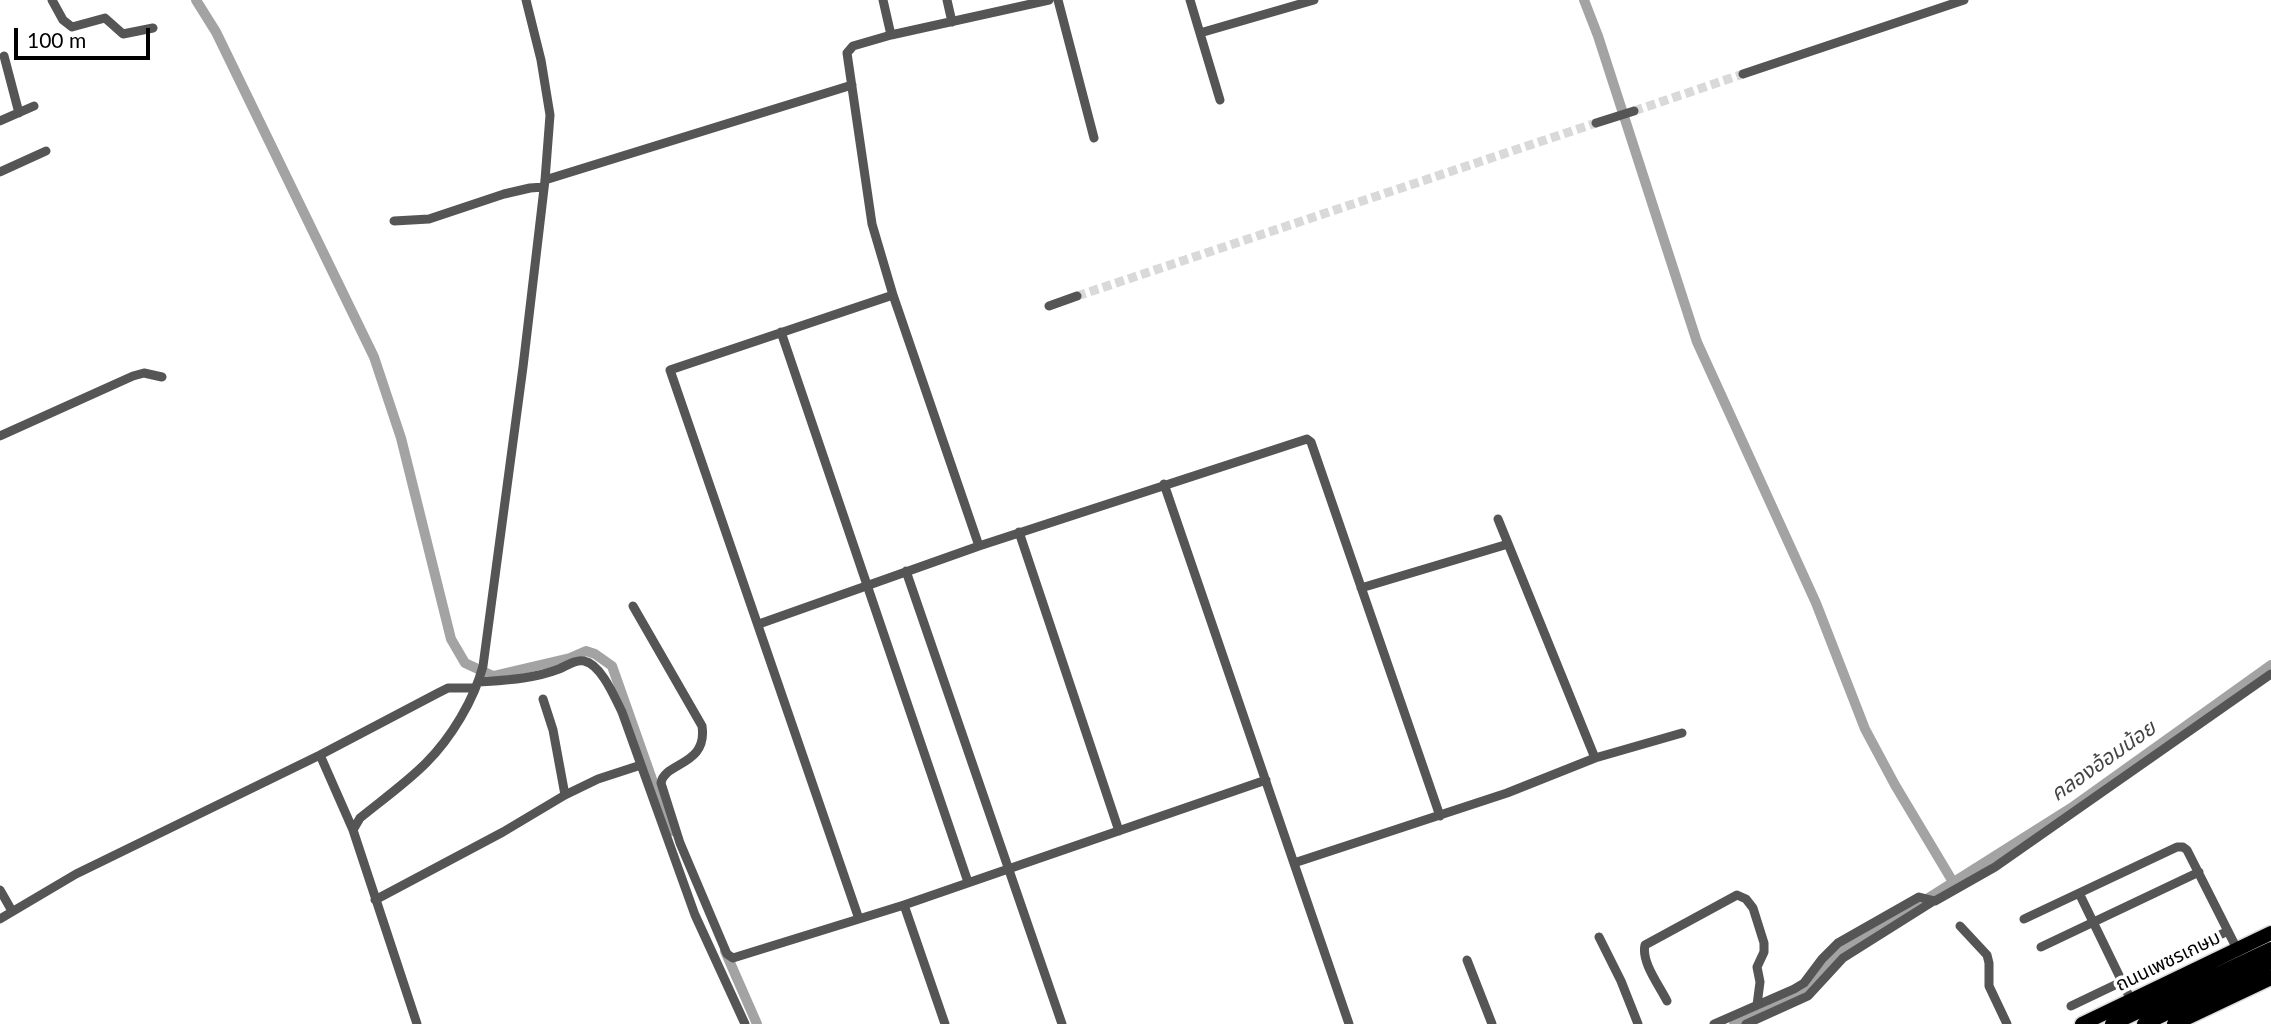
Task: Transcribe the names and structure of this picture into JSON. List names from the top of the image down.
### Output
{
  "streets": {
    "main road": ["ถนนเพชรเกษม"]
  },
  "water": ["คลองอ้อมน้อย"],
  "scale_bar": "100 m"
}
